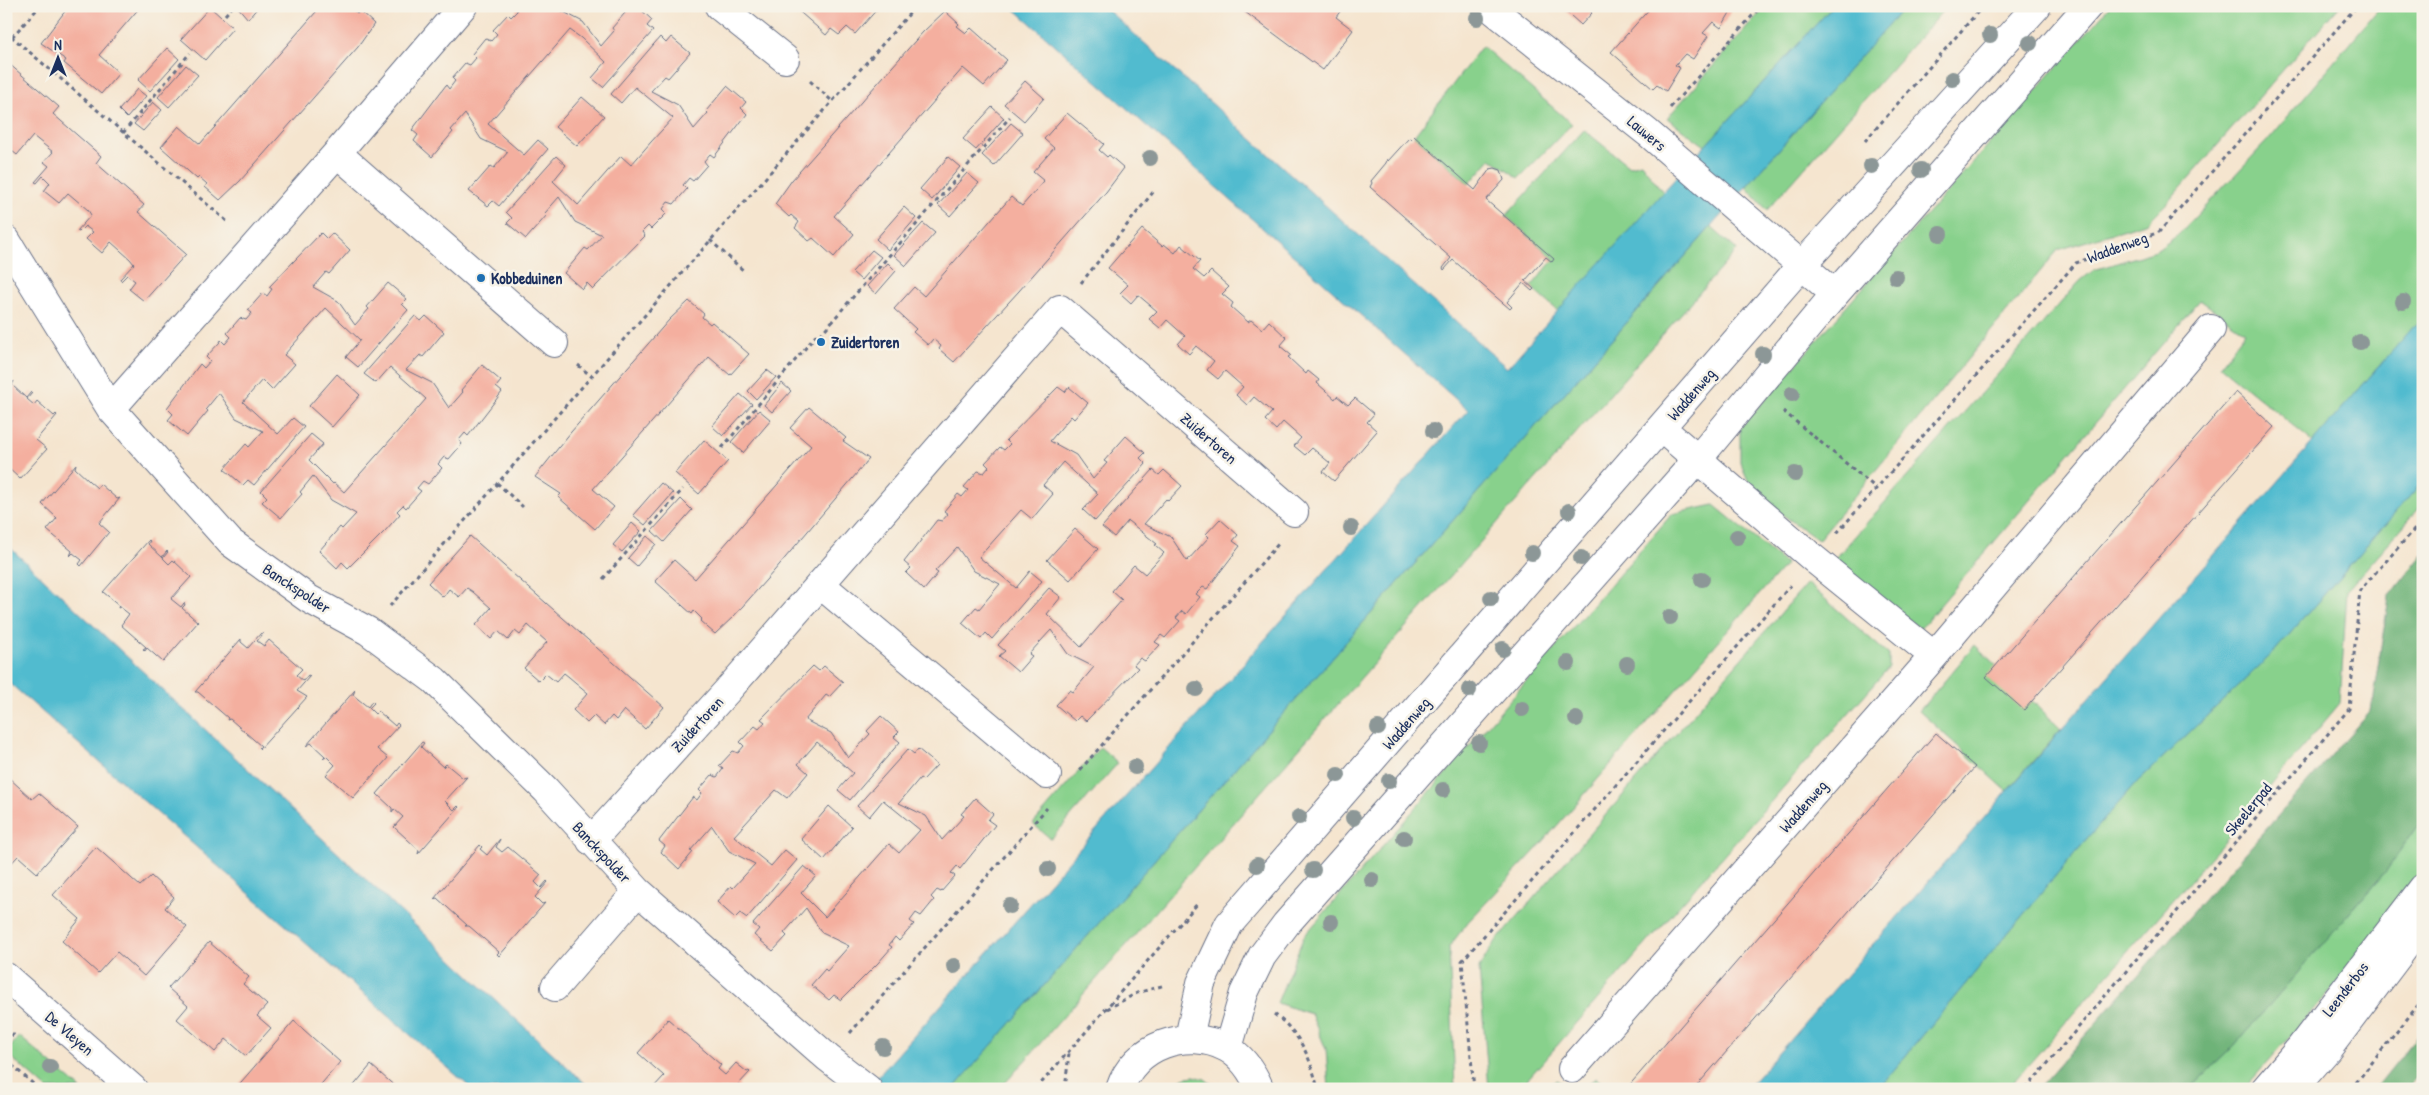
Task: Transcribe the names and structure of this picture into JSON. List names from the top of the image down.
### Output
{
  "streets": {
    "street": [
      "Lauwers",
      "Waddenweg",
      "Zuidertoren",
      "Banckspolder",
      "Leenderbos",
      "De Vleyen"
    ],
    "path": ["Skeelerpad"]
  },
  "crossings": [
    ["Lauwers", "Waddenweg"],
    ["Zuidertoren", "Banckspolder"]
  ],
  "places": ["Kobbeduinen", "Zuidertoren"],
  "north": "top"
}
